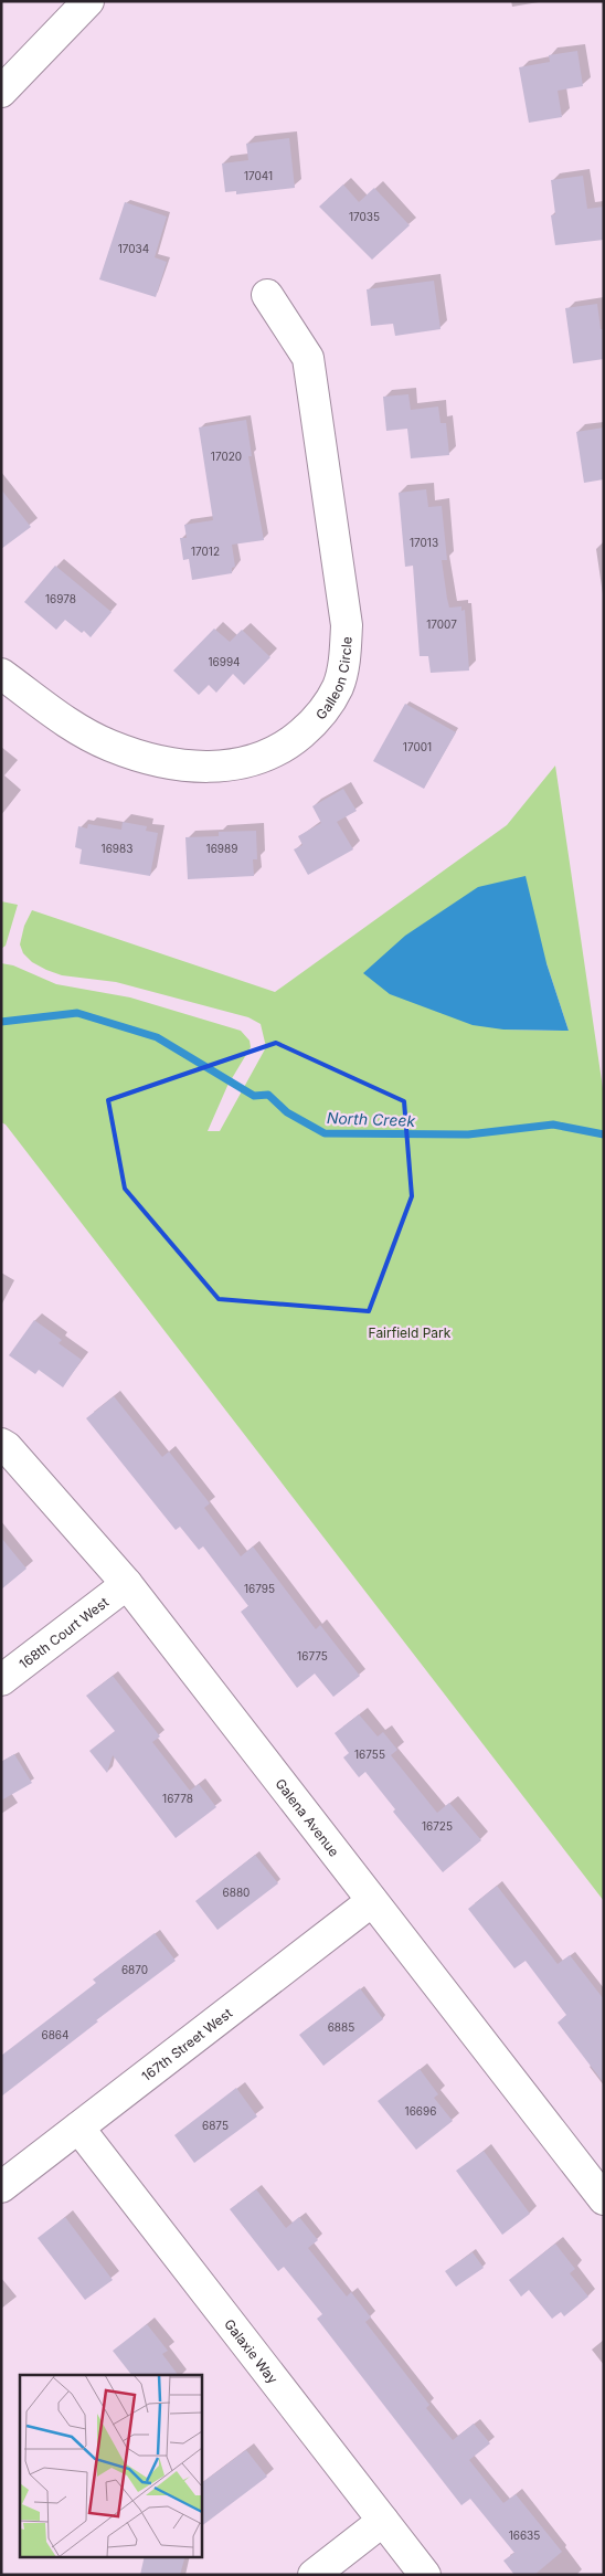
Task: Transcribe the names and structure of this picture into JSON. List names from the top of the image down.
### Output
{
  "streets": {
    "street": [
      "Galleon Circle",
      "168th Court West",
      "Galena Avenue",
      "167th Street West",
      "Galaxie Way"
    ]
  },
  "crossings": [
    ["168th Court West", "Galena Avenue"],
    ["Galena Avenue", "167th Street West"],
    ["167th Street West", "Galaxie Way"]
  ],
  "water": ["North Creek"],
  "parks": ["Fairfield Park"],
  "house_numbers": [
    "17041",
    "17035",
    "17034",
    "17020",
    "17013",
    "17012",
    "16978",
    "17007",
    "16994",
    "17001",
    "16983",
    "16989",
    "16795",
    "16775",
    "16755",
    "16778",
    "16725",
    "6880",
    "6870",
    "6885",
    "6864",
    "16696",
    "6875",
    "16635"
  ]
}
